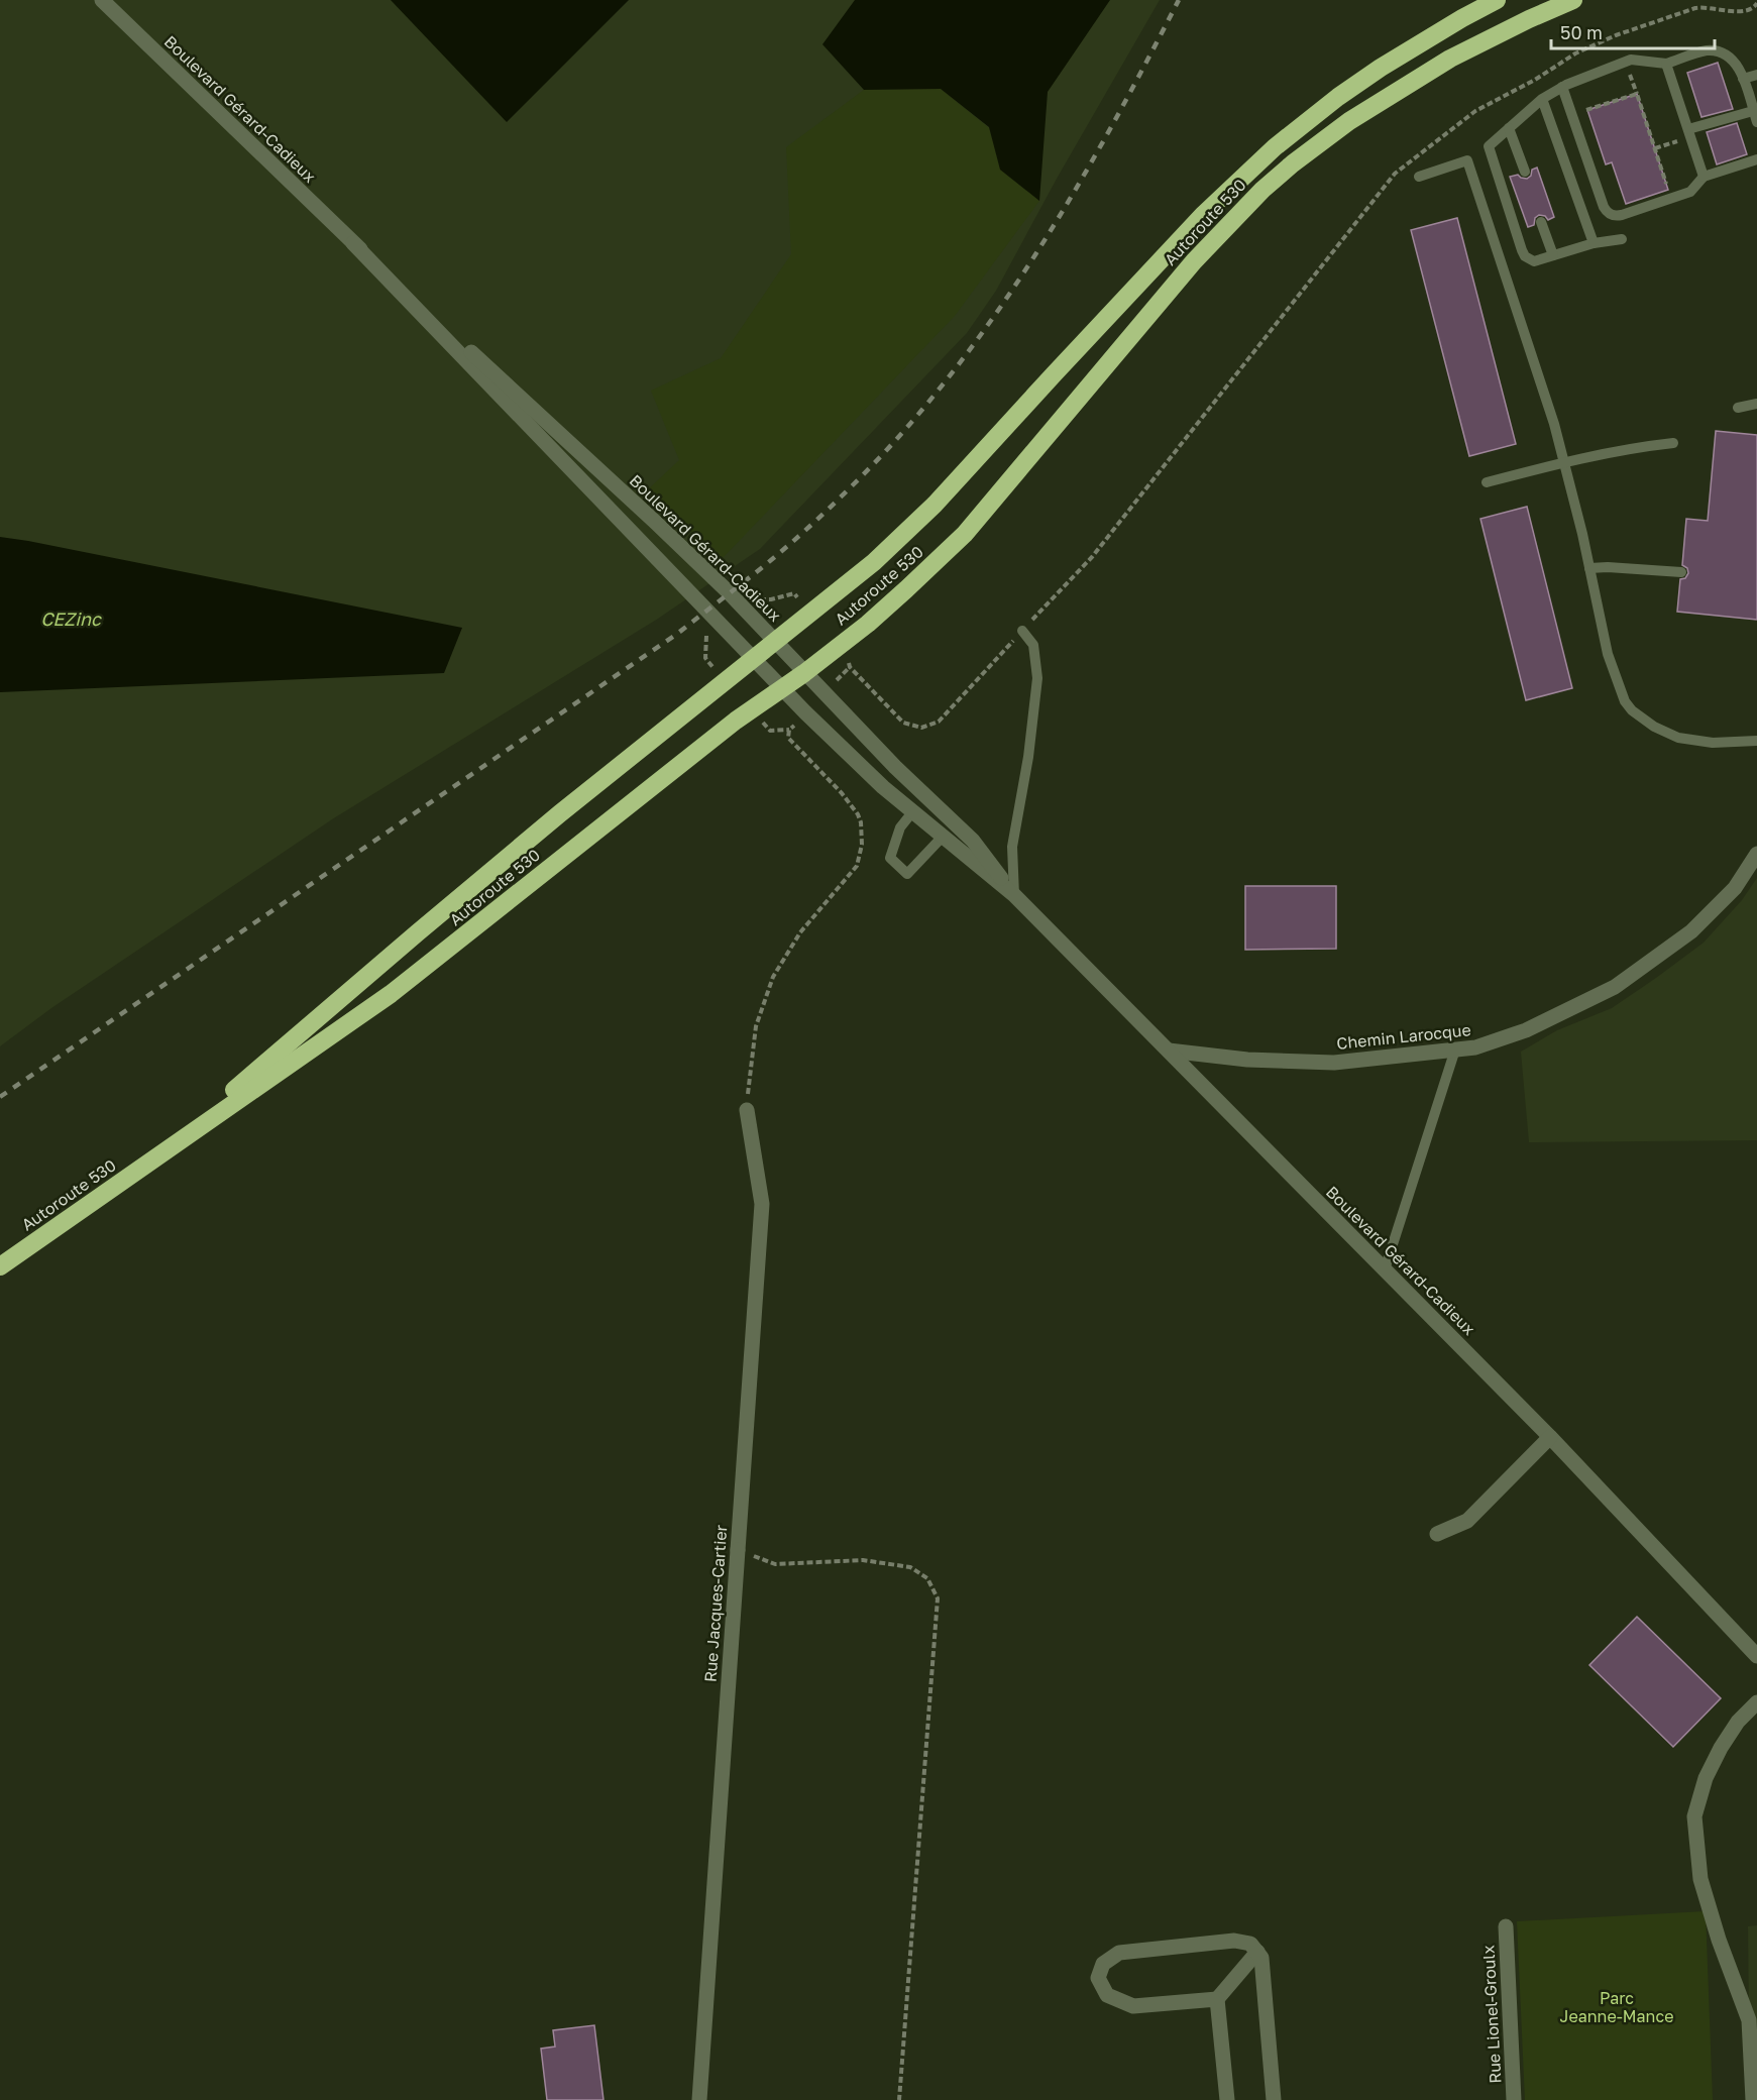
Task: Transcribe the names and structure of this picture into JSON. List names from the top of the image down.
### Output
{
  "streets": {
    "highway": ["Autoroute 530"],
    "main road": [
      "Boulevard Gérard-Cadieux",
      "Chemin Larocque",
      "Rue Jacques-Cartier",
      "Rue Lionel-Groulx"
    ]
  },
  "crossings": [
    ["Boulevard Gérard-Cadieux", "Autoroute 530"],
    ["Boulevard Gérard-Cadieux", "Chemin Larocque"]
  ],
  "water": ["CEZinc"],
  "parks": ["Parc Jeanne-Mance"],
  "scale_bar": "50 m"
}
